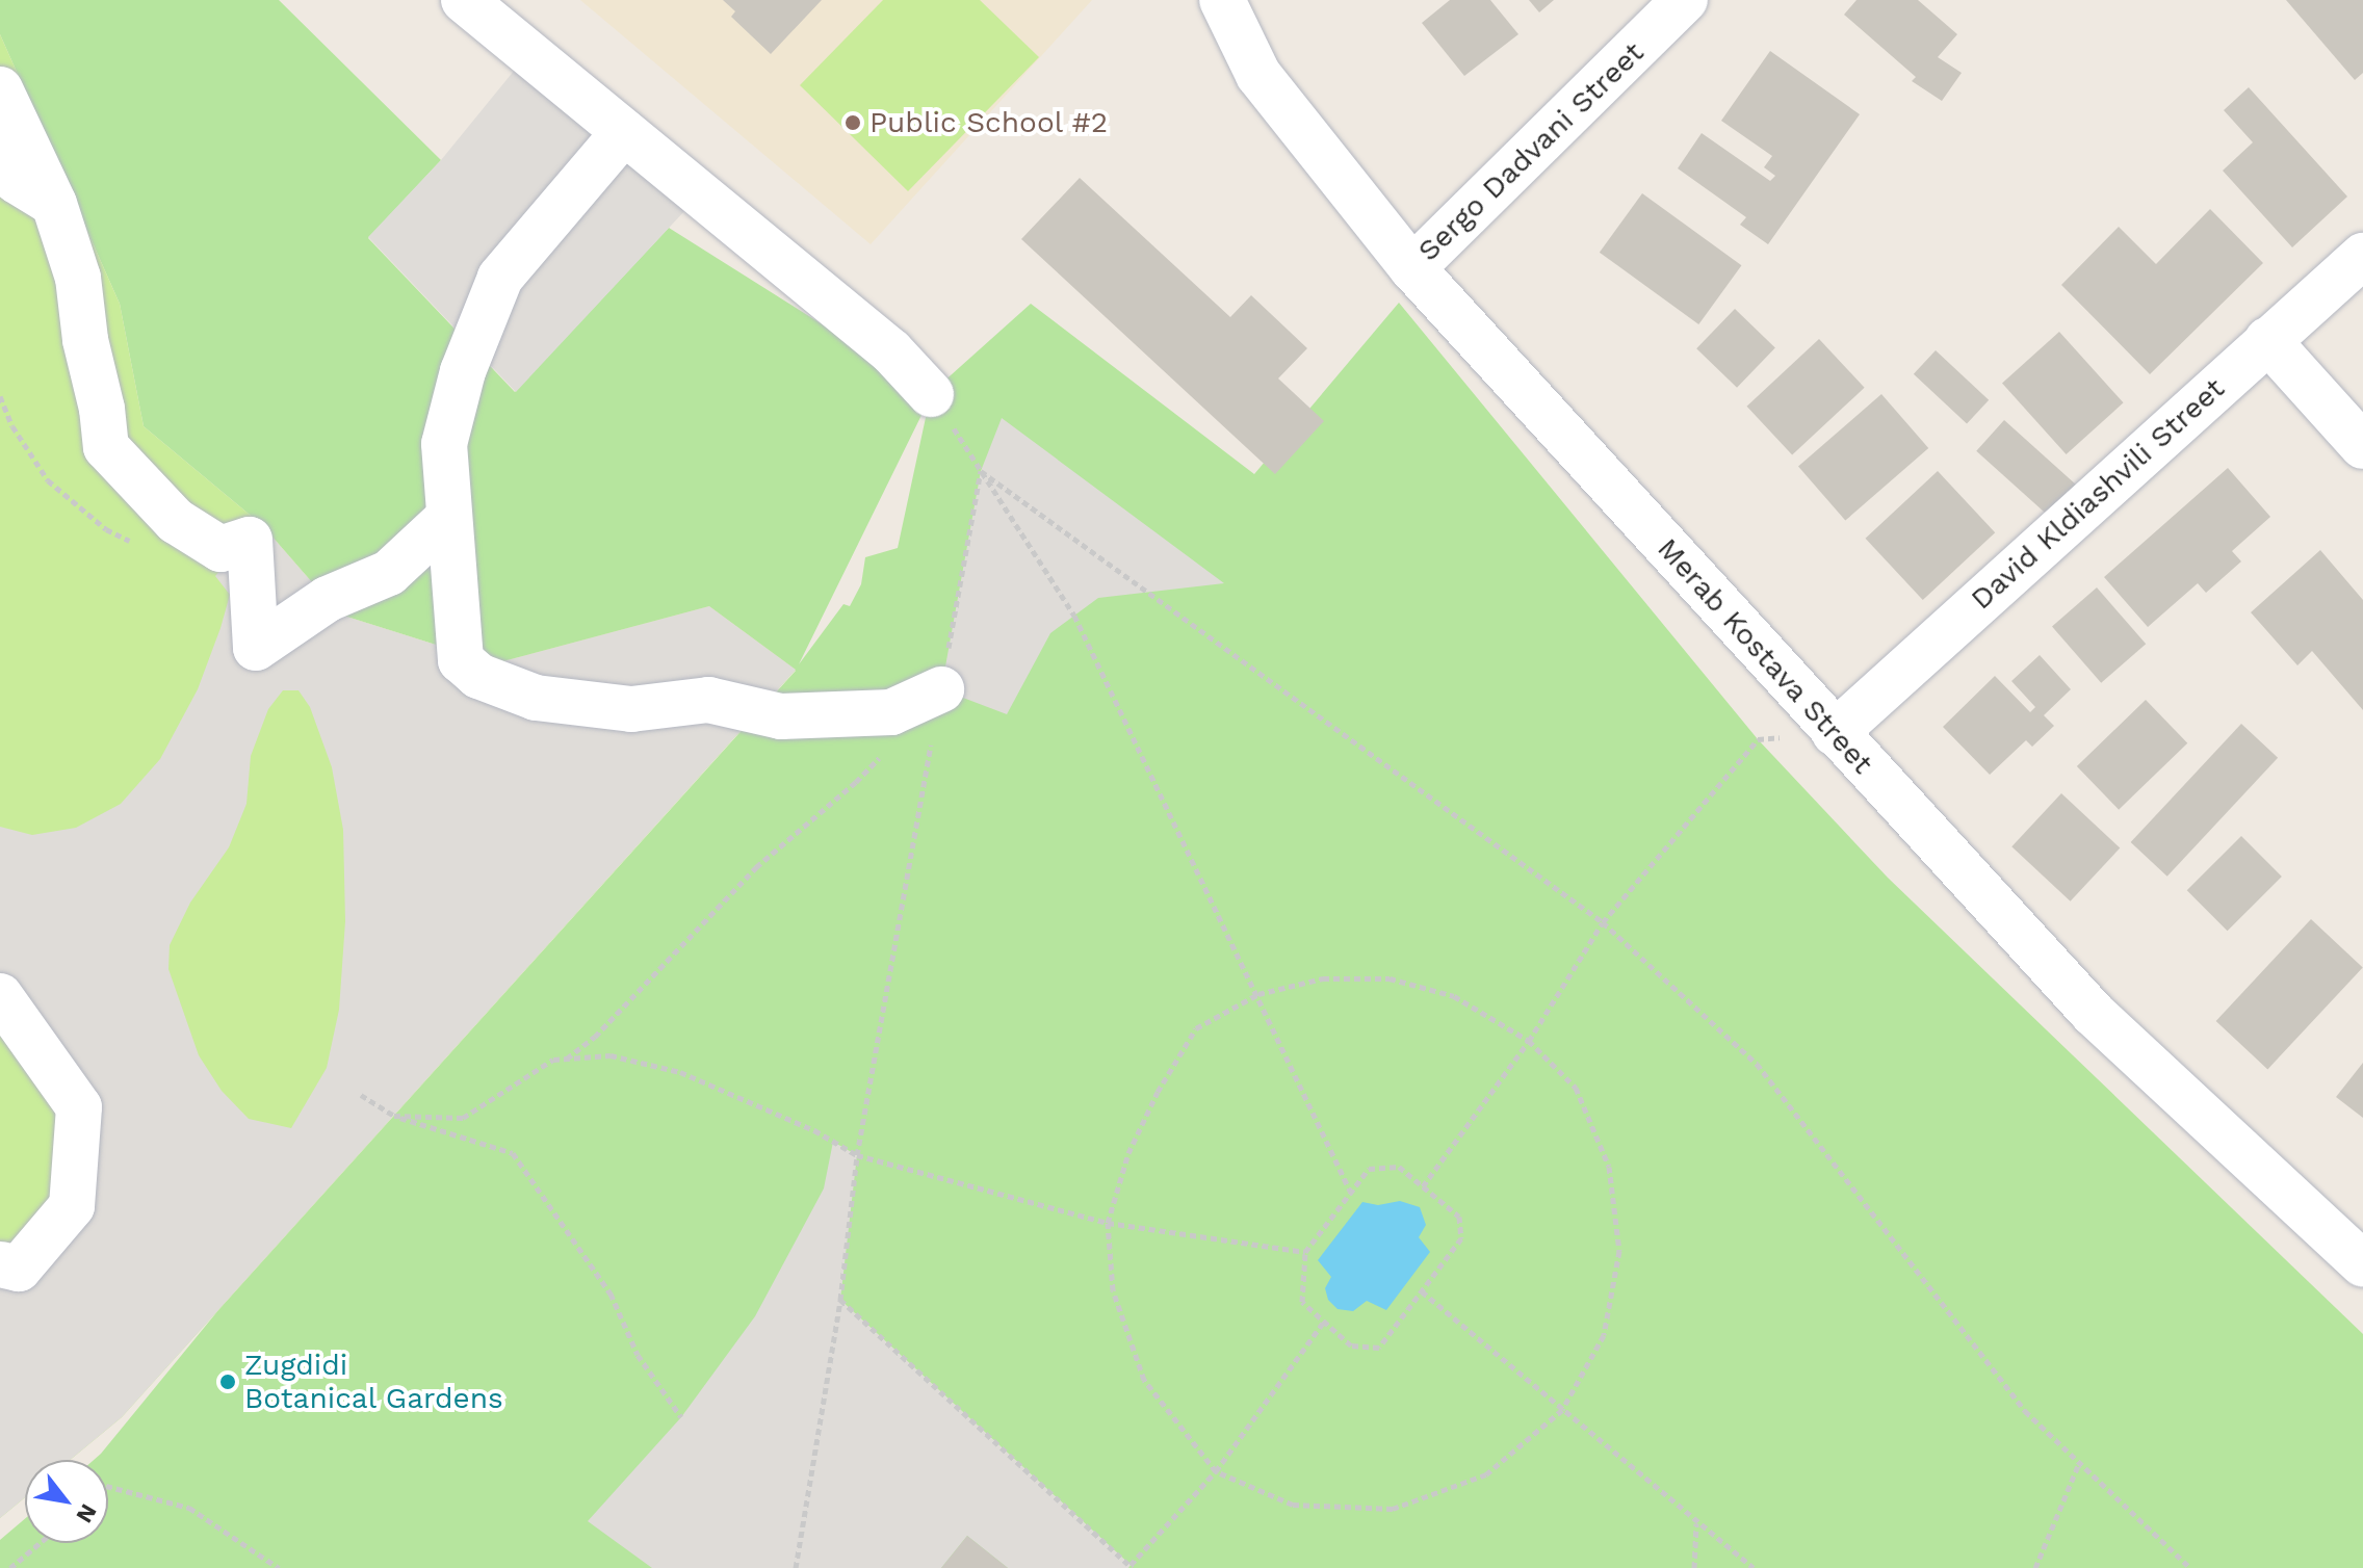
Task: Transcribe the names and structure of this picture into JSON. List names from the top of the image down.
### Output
{
  "streets": {
    "street": ["Sergo Dadvani Street", "David Kldiashvili Street", "Merab Kostava Street"]
  },
  "crossings": [
    ["Sergo Dadvani Street", "Merab Kostava Street"],
    ["David Kldiashvili Street", "Merab Kostava Street"]
  ],
  "places": ["Public School #2", "Zugdidi Botanical Gardens"],
  "north": "bottom right"
}
